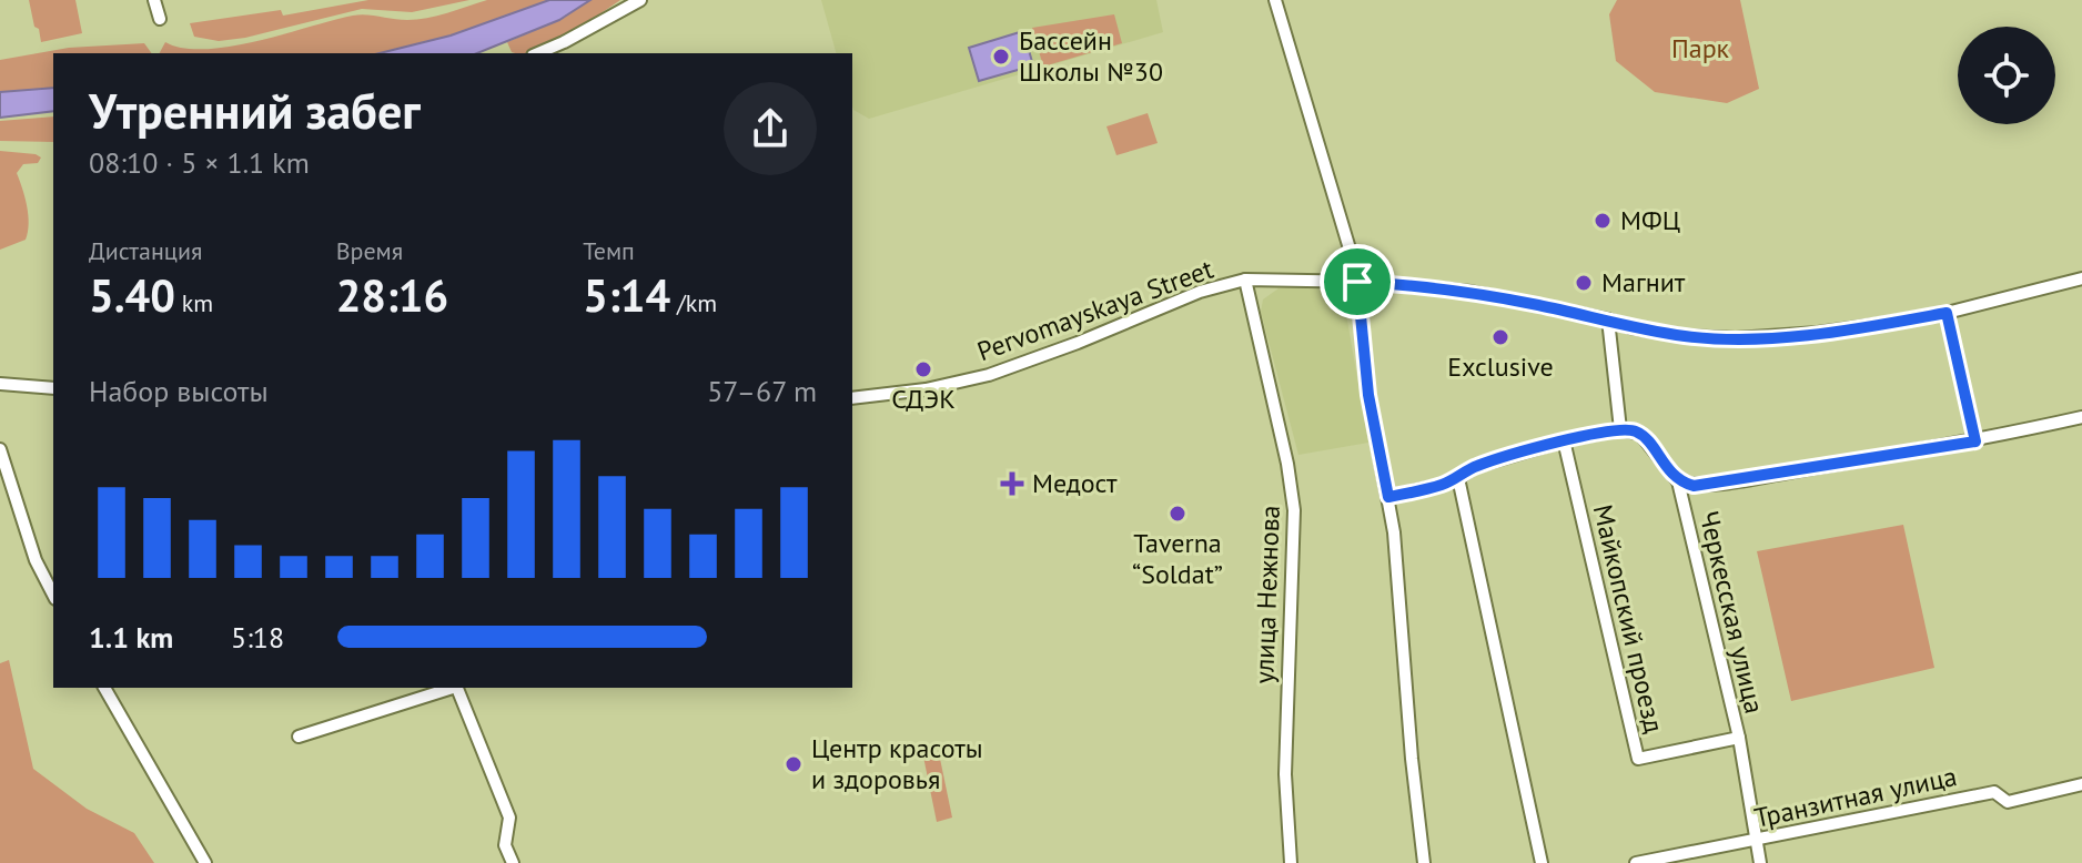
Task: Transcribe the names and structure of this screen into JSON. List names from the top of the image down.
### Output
{
  "streets": {
    "street": [
      "Pervomayskaya Street",
      "улица Нежнова",
      "Черкесская улица",
      "Майкопский проезд",
      "Транзитная улица"
    ]
  },
  "crossings": [
    ["Pervomayskaya Street", "улица Нежнова"],
    ["Черкесская улица", "Майкопский проезд"],
    ["Черкесская улица", "Транзитная улица"]
  ],
  "parks": ["Парк"],
  "places": {
    "other": [
      "Бассейн Школы №30",
      "МФЦ",
      "Магнит",
      "Exclusive",
      "СДЭК",
      "Taverna “Soldat”",
      "Центр красоты и здоровья"
    ],
    "health": ["Медост"]
  },
  "page": {
    "heading": ["Утренний забег", "08:10 · 5 × 1.1 km"],
    "stats": [
      ["Дистанция", "5.40 km"],
      ["Время", "28:16"],
      ["Темп", "5:14 /km"]
    ],
    "chart": ["Набор высоты", "57–67 m"],
    "list": [
      {
        "name": "1.1 km",
        "note": "5:18"
      }
    ]
  }
}
